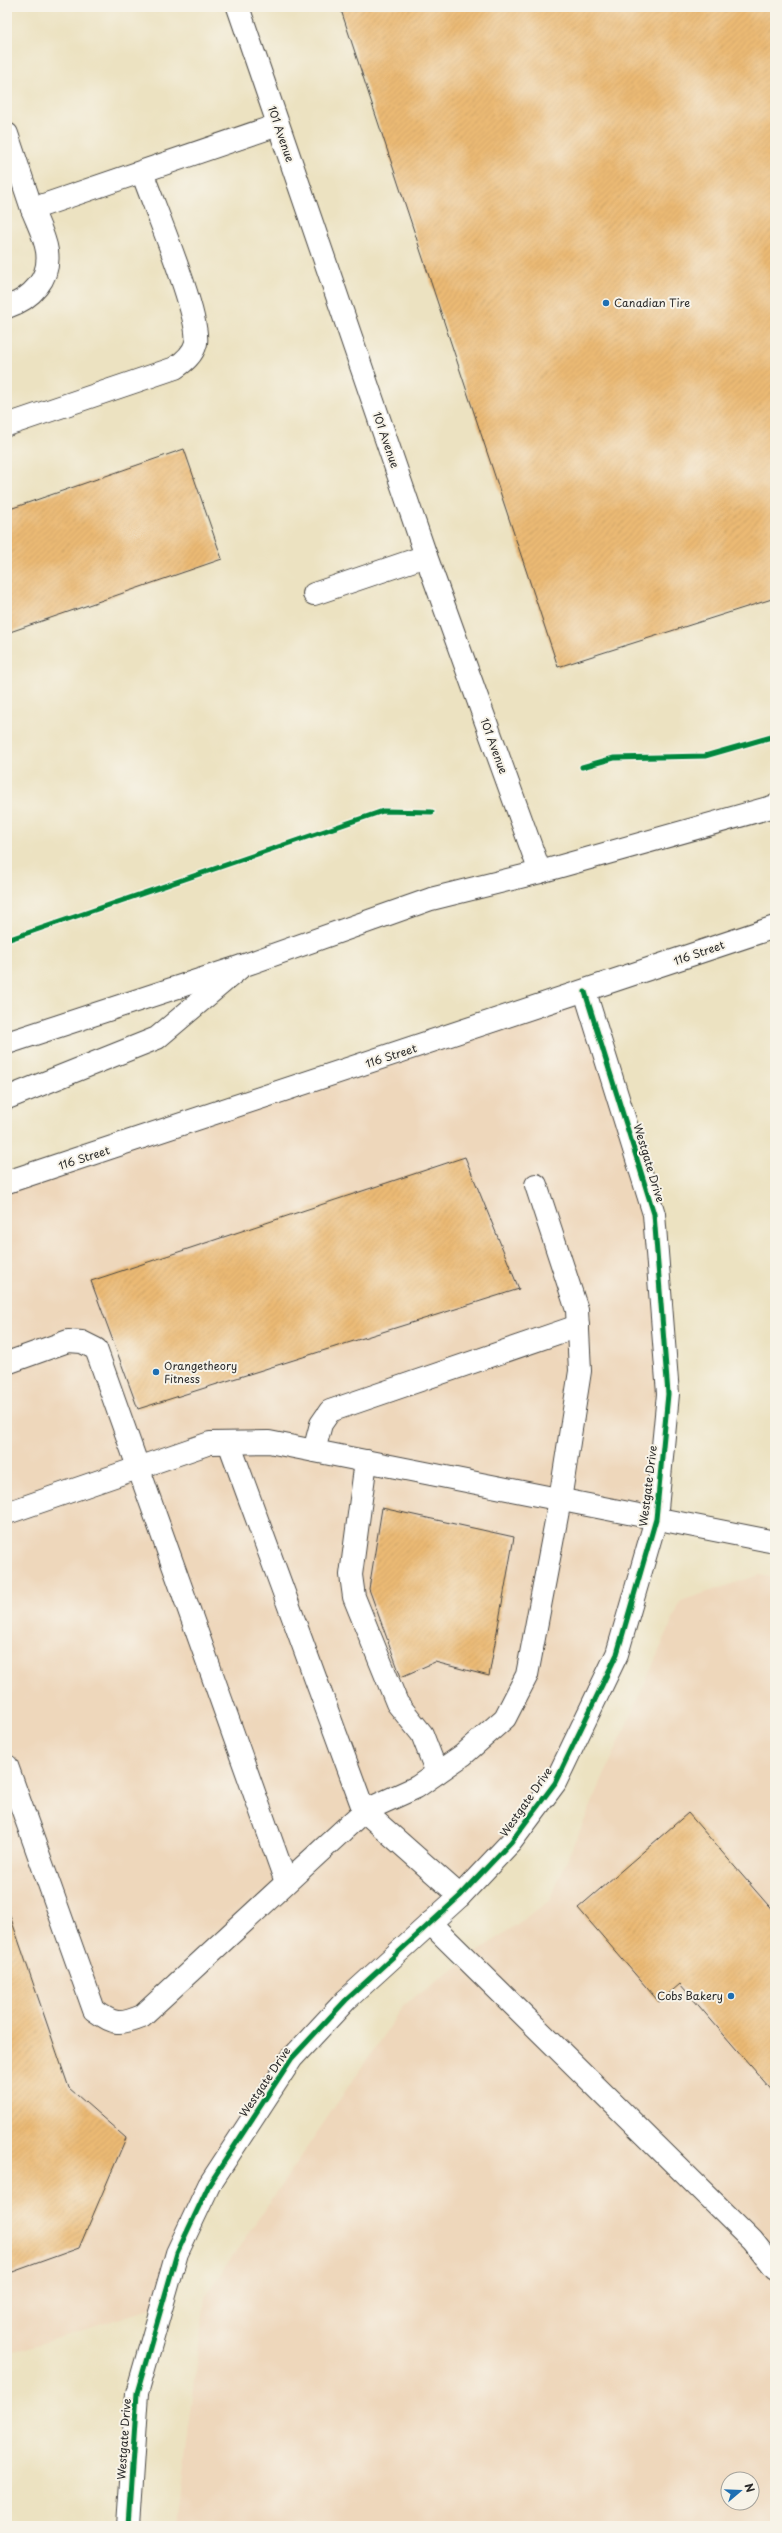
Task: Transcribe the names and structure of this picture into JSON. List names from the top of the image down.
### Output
{
  "streets": {
    "street": ["101 Avenue", "116 Street", "Westgate Drive"]
  },
  "crossings": [
    ["116 Street", "Westgate Drive"]
  ],
  "places": ["Canadian Tire", "Orangetheory Fitness", "Cobs Bakery"],
  "north": "right"
}
